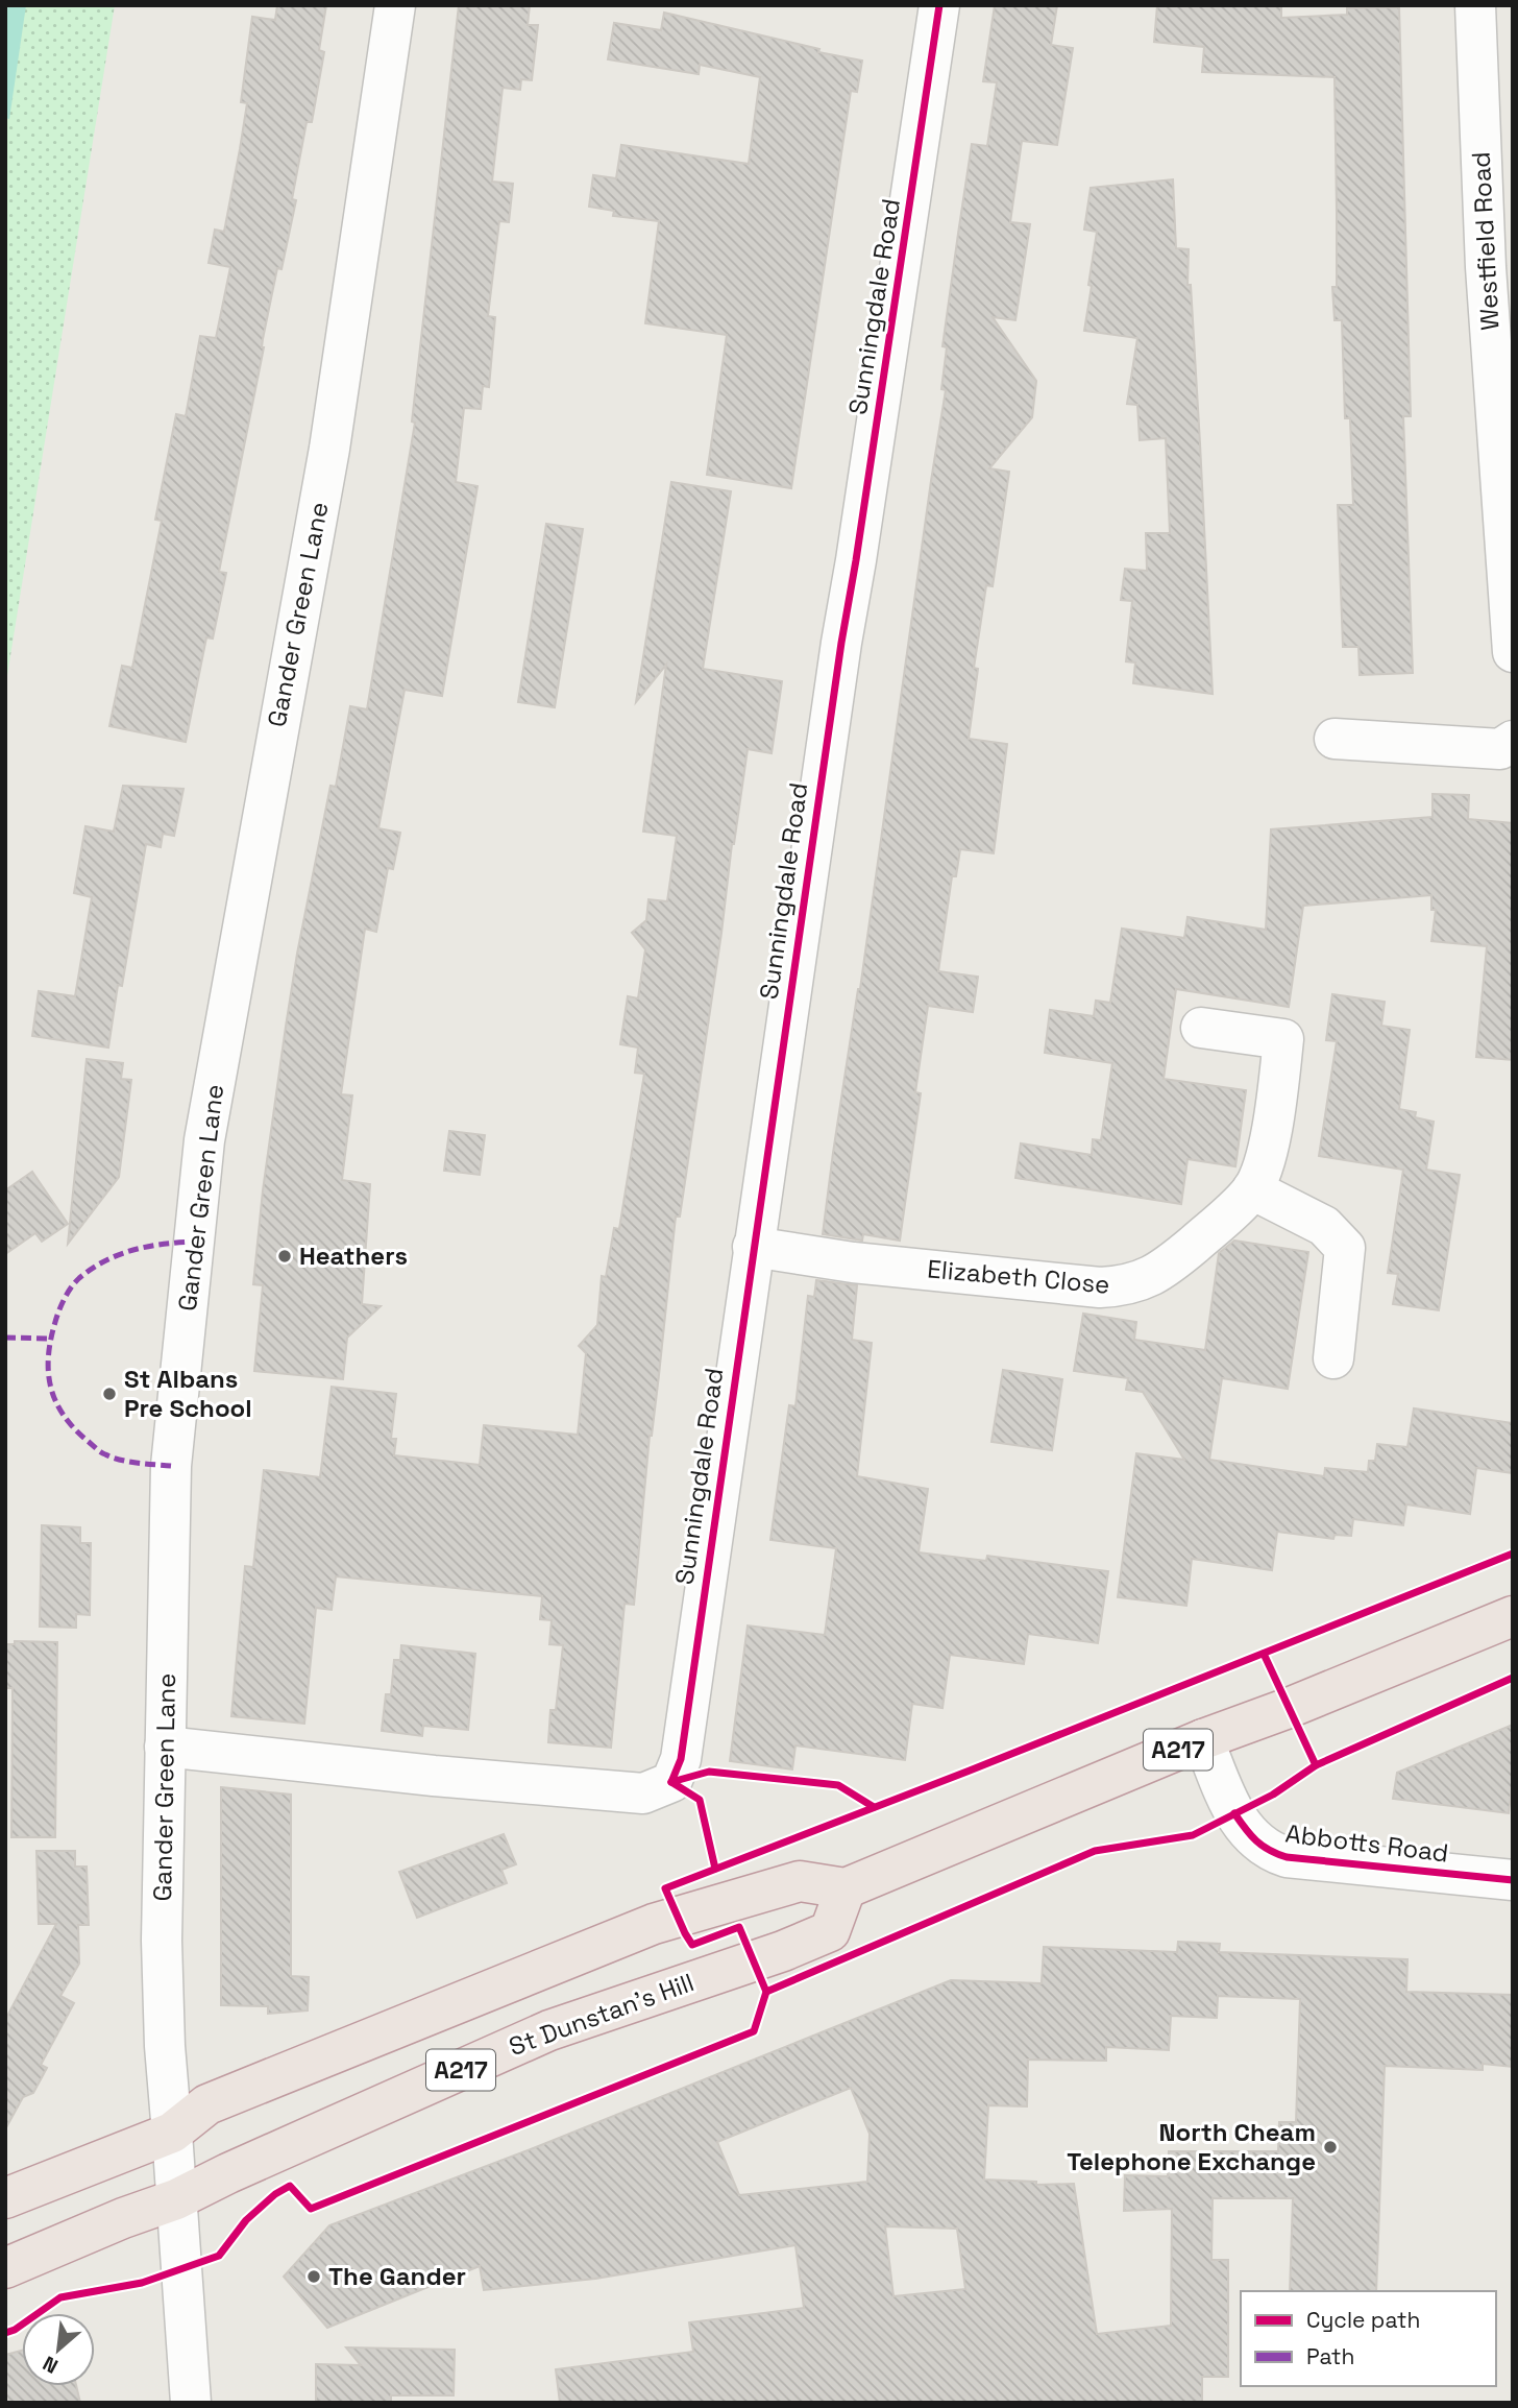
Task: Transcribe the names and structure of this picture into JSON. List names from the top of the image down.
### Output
{
  "streets": {
    "highway": ["A217", "St Dunstan's Hill"],
    "street": [
      "Westfield Road",
      "Sunningdale Road",
      "Gander Green Lane",
      "Elizabeth Close",
      "Abbotts Road"
    ]
  },
  "crossings": [
    ["Sunningdale Road", "Gander Green Lane"],
    ["Sunningdale Road", "Elizabeth Close"],
    ["Gander Green Lane", "A217"],
    ["Gander Green Lane", "St Dunstan's Hill"],
    ["A217", "Abbotts Road"],
    ["A217", "St Dunstan's Hill"]
  ],
  "places": [
    "Heathers",
    "St Albans Pre School",
    "North Cheam Telephone Exchange",
    "The Gander"
  ],
  "legend": ["Cycle path", "Path"],
  "north": "bottom left"
}
